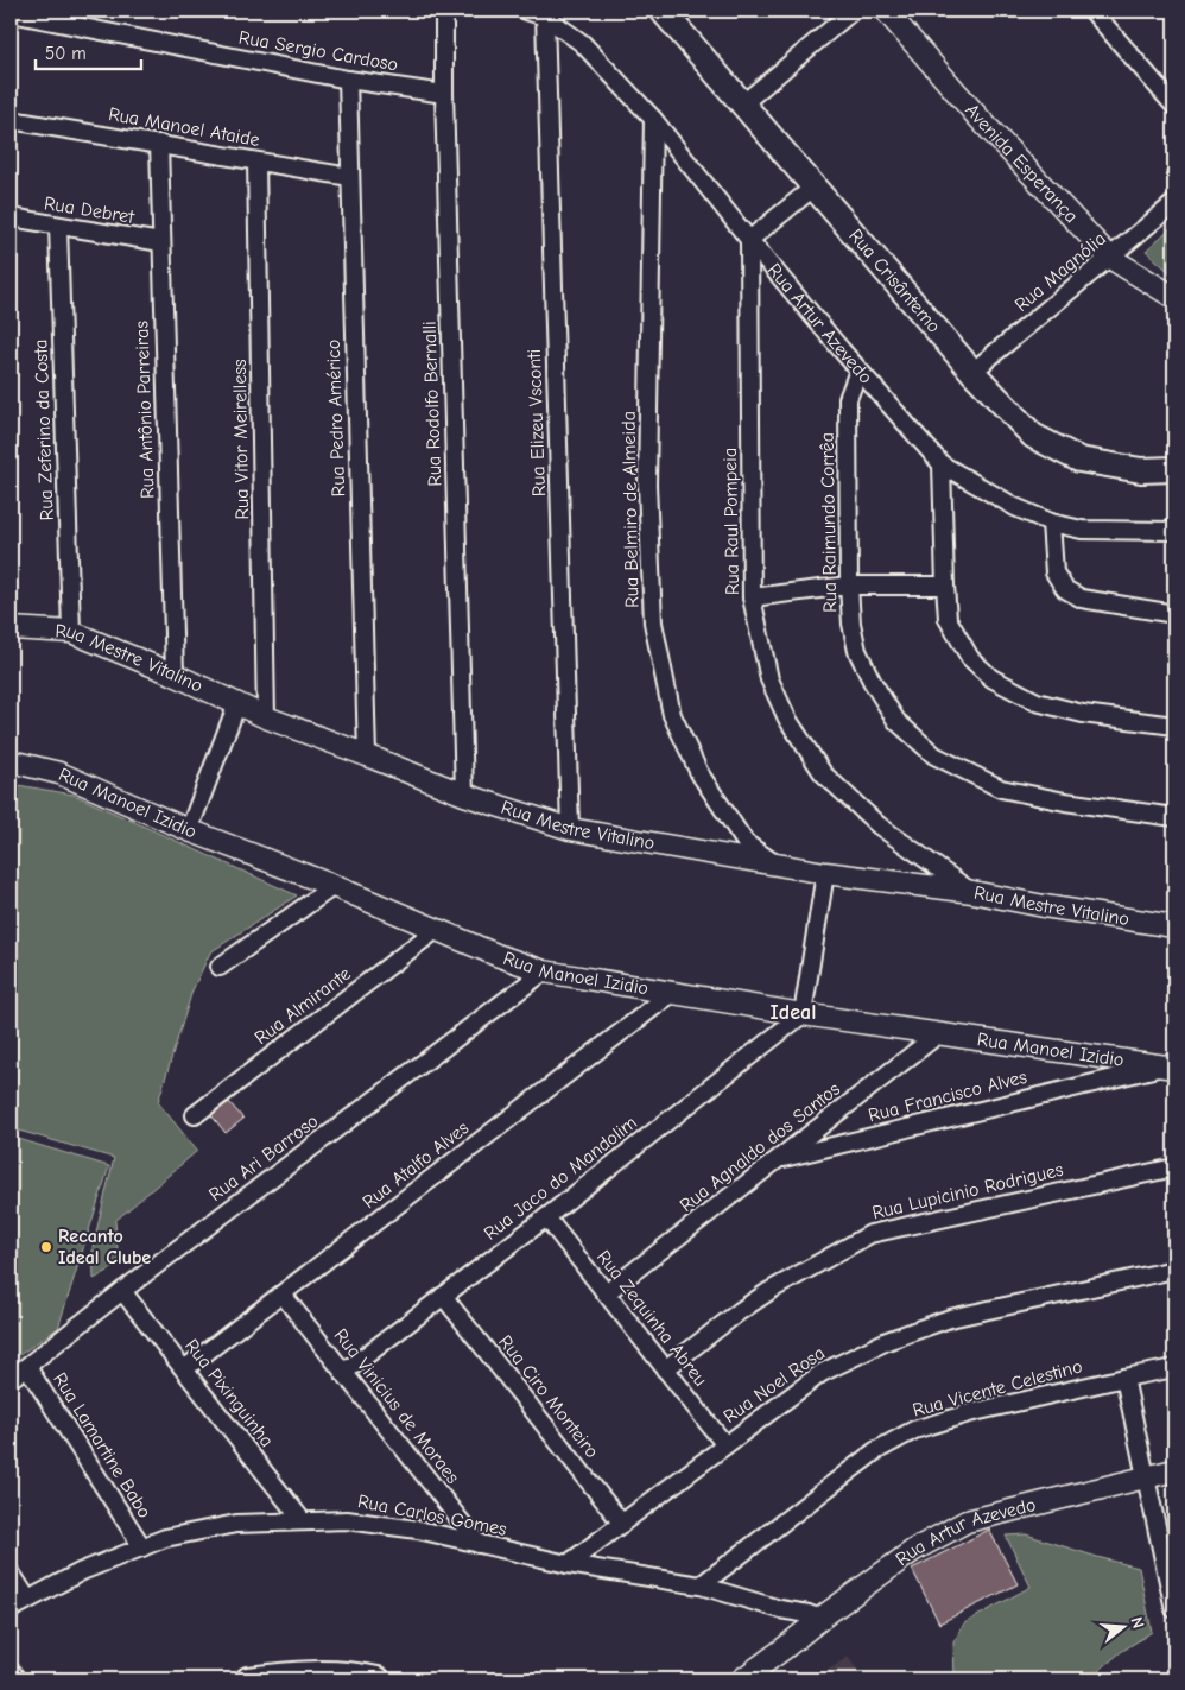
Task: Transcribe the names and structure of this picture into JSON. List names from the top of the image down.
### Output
{
  "streets": {
    "main road": ["Rua Crisântemo"],
    "street": [
      "Rua Sergio Cardoso",
      "Rua Manoel Ataide",
      "Avenida Esperança",
      "Rua Debret",
      "Rua Magnólia",
      "Rua Artur Azevedo",
      "Rua Rodolfo Bernalli",
      "Rua Antônio Parreiras",
      "Rua Pedro Américo",
      "Rua Elizeu Vsconti",
      "Rua Zeferino da Costa",
      "Rua Vitor Meirelless",
      "Rua Belmiro de Almeida",
      "Rua Raul Pompeia",
      "Rua Raimundo Corrêa",
      "Rua Mestre Vitalino",
      "Rua Manoel Izidio",
      "Rua Almirante",
      "Rua Francisco Alves",
      "Rua Agnaldo dos Santos",
      "Rua Ari Barroso",
      "Rua Atalfo Alves",
      "Rua Jaco do Mandolim",
      "Rua Lupicinio Rodrigues",
      "Rua Zequinha Abreu",
      "Rua Noel Rosa",
      "Rua Vicente Celestino",
      "Rua Pixinguinha",
      "Rua Ciro Monteiro",
      "Rua Vinicius de Moraes",
      "Rua Lamartine Babo",
      "Rua Carlos Gomes"
    ]
  },
  "crossings": [
    ["Rua Sergio Cardoso", "Rua Rodolfo Bernalli"],
    ["Rua Sergio Cardoso", "Rua Pedro Américo"],
    ["Rua Manoel Ataide", "Rua Antônio Parreiras"],
    ["Rua Manoel Ataide", "Rua Pedro Américo"],
    ["Rua Manoel Ataide", "Rua Vitor Meirelless"],
    ["Avenida Esperança", "Rua Magnólia"],
    ["Rua Debret", "Rua Antônio Parreiras"],
    ["Rua Debret", "Rua Zeferino da Costa"],
    ["Rua Magnólia", "Rua Crisântemo"],
    ["Rua Artur Azevedo", "Rua Elizeu Vsconti"],
    ["Rua Artur Azevedo", "Rua Belmiro de Almeida"],
    ["Rua Artur Azevedo", "Rua Raul Pompeia"],
    ["Rua Artur Azevedo", "Rua Raimundo Corrêa"],
    ["Rua Artur Azevedo", "Rua Carlos Gomes"],
    ["Rua Rodolfo Bernalli", "Rua Mestre Vitalino"],
    ["Rua Antônio Parreiras", "Rua Mestre Vitalino"],
    ["Rua Pedro Américo", "Rua Mestre Vitalino"],
    ["Rua Elizeu Vsconti", "Rua Mestre Vitalino"],
    ["Rua Zeferino da Costa", "Rua Mestre Vitalino"],
    ["Rua Vitor Meirelless", "Rua Mestre Vitalino"],
    ["Rua Belmiro de Almeida", "Rua Mestre Vitalino"],
    ["Rua Raul Pompeia", "Rua Mestre Vitalino"],
    ["Rua Manoel Izidio", "Rua Almirante"],
    ["Rua Manoel Izidio", "Rua Francisco Alves"],
    ["Rua Manoel Izidio", "Rua Agnaldo dos Santos"],
    ["Rua Manoel Izidio", "Rua Ari Barroso"],
    ["Rua Manoel Izidio", "Rua Atalfo Alves"],
    ["Rua Manoel Izidio", "Rua Jaco do Mandolim"],
    ["Rua Francisco Alves", "Rua Agnaldo dos Santos"],
    ["Rua Agnaldo dos Santos", "Rua Zequinha Abreu"],
    ["Rua Ari Barroso", "Rua Pixinguinha"],
    ["Rua Ari Barroso", "Rua Lamartine Babo"],
    ["Rua Atalfo Alves", "Rua Pixinguinha"],
    ["Rua Atalfo Alves", "Rua Vinicius de Moraes"],
    ["Rua Jaco do Mandolim", "Rua Zequinha Abreu"],
    ["Rua Jaco do Mandolim", "Rua Ciro Monteiro"],
    ["Rua Jaco do Mandolim", "Rua Vinicius de Moraes"],
    ["Rua Lupicinio Rodrigues", "Rua Zequinha Abreu"],
    ["Rua Zequinha Abreu", "Rua Noel Rosa"],
    ["Rua Noel Rosa", "Rua Ciro Monteiro"],
    ["Rua Noel Rosa", "Rua Carlos Gomes"],
    ["Rua Vicente Celestino", "Rua Carlos Gomes"],
    ["Rua Pixinguinha", "Rua Carlos Gomes"],
    ["Rua Vinicius de Moraes", "Rua Carlos Gomes"],
    ["Rua Lamartine Babo", "Rua Carlos Gomes"]
  ],
  "districts": ["Ideal"],
  "places": ["Recanto Ideal Clube"],
  "scale_bar": "50 m",
  "north": "right"
}
